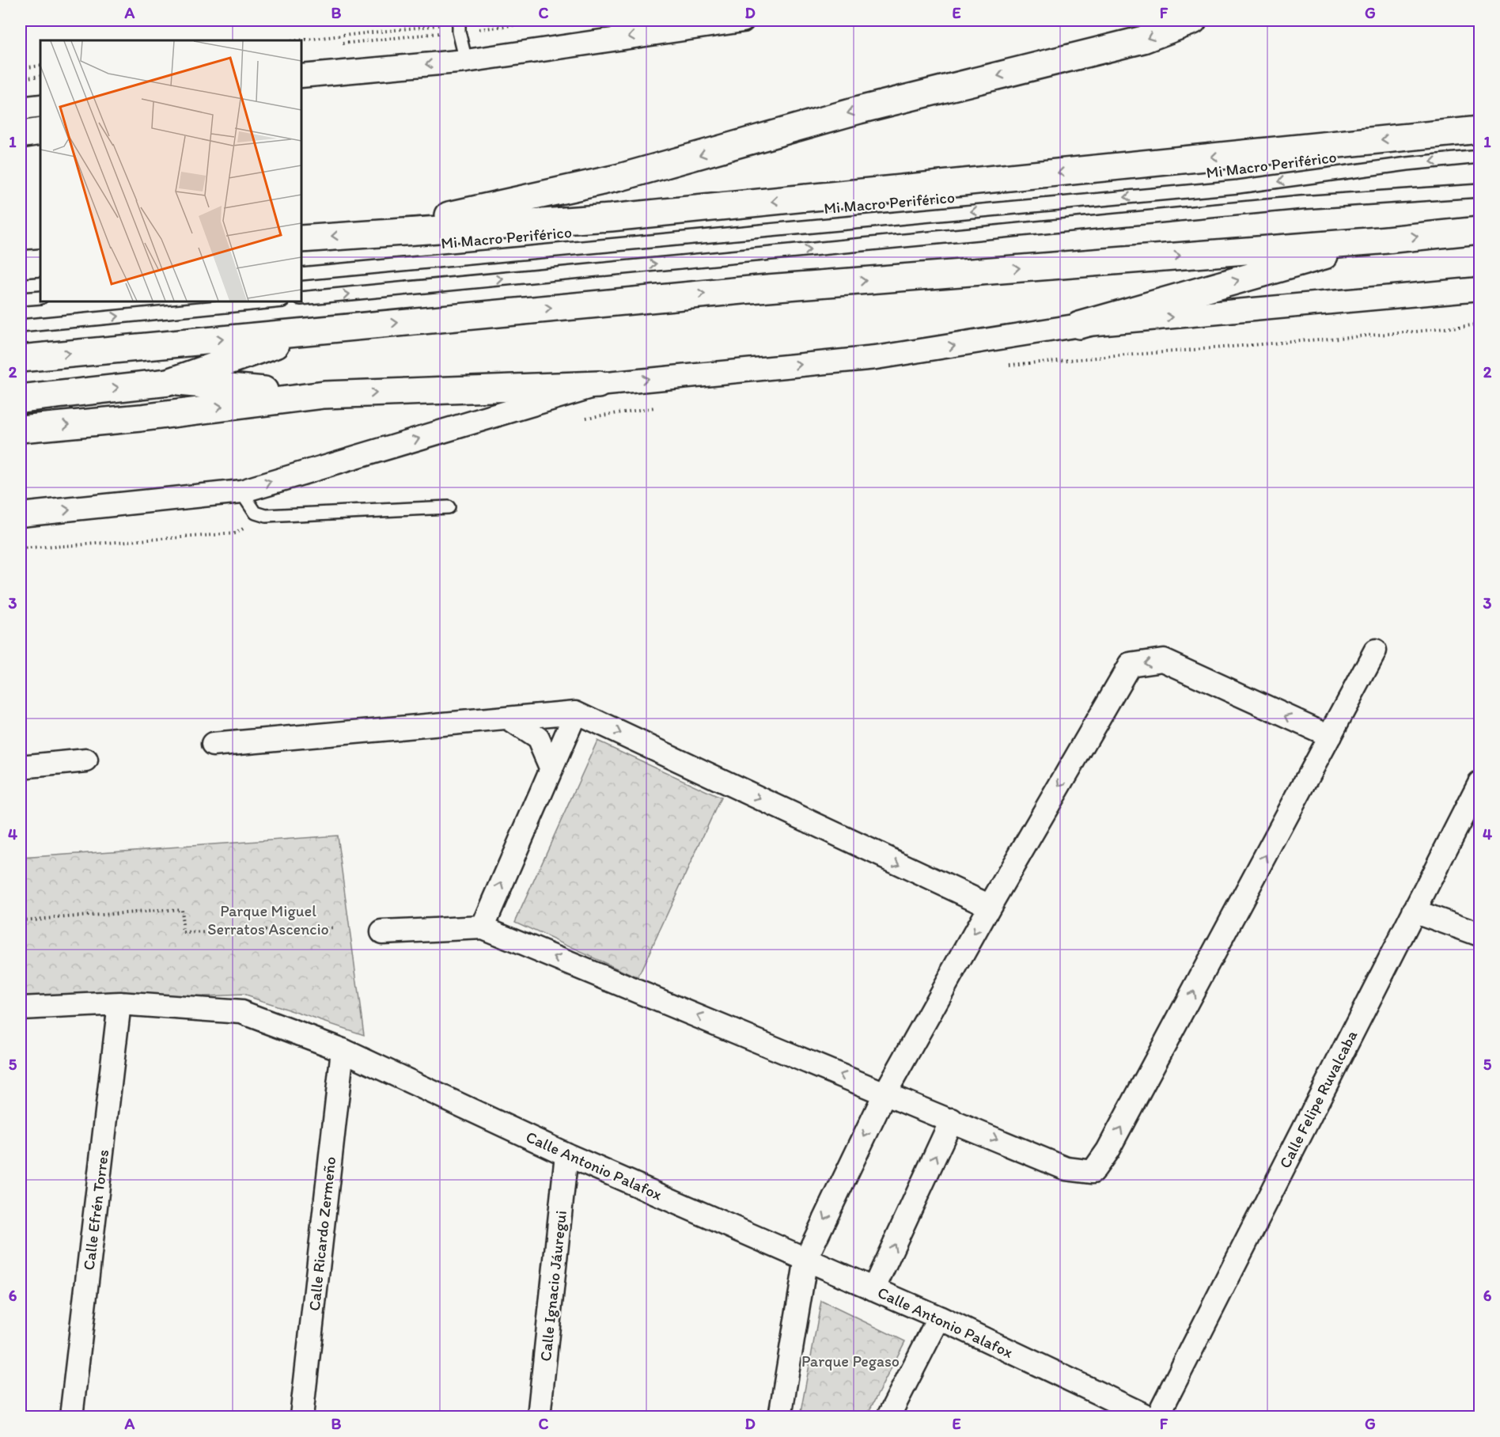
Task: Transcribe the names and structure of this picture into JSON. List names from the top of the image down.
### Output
{
  "streets": {
    "street": [
      "Calle Felipe Ruvalcaba",
      "Calle Antonio Palafox",
      "Calle Efrén Torres",
      "Calle Ricardo Zermeño",
      "Calle Ignacio Jáuregui"
    ],
    "lane": ["Mi Macro Periférico"]
  },
  "crossings": [
    ["Calle Antonio Palafox", "Calle Efrén Torres"],
    ["Calle Antonio Palafox", "Calle Ricardo Zermeño"],
    ["Calle Antonio Palafox", "Calle Ignacio Jáuregui"]
  ],
  "parks": ["Parque Miguel Serratos Ascencio", "Parque Pegaso"],
  "grid": {
    "columns": [
      "A",
      "B",
      "C",
      "D",
      "E",
      "F",
      "G"
    ],
    "rows": [
      "1",
      "2",
      "3",
      "4",
      "5",
      "6"
    ]
  }
}
